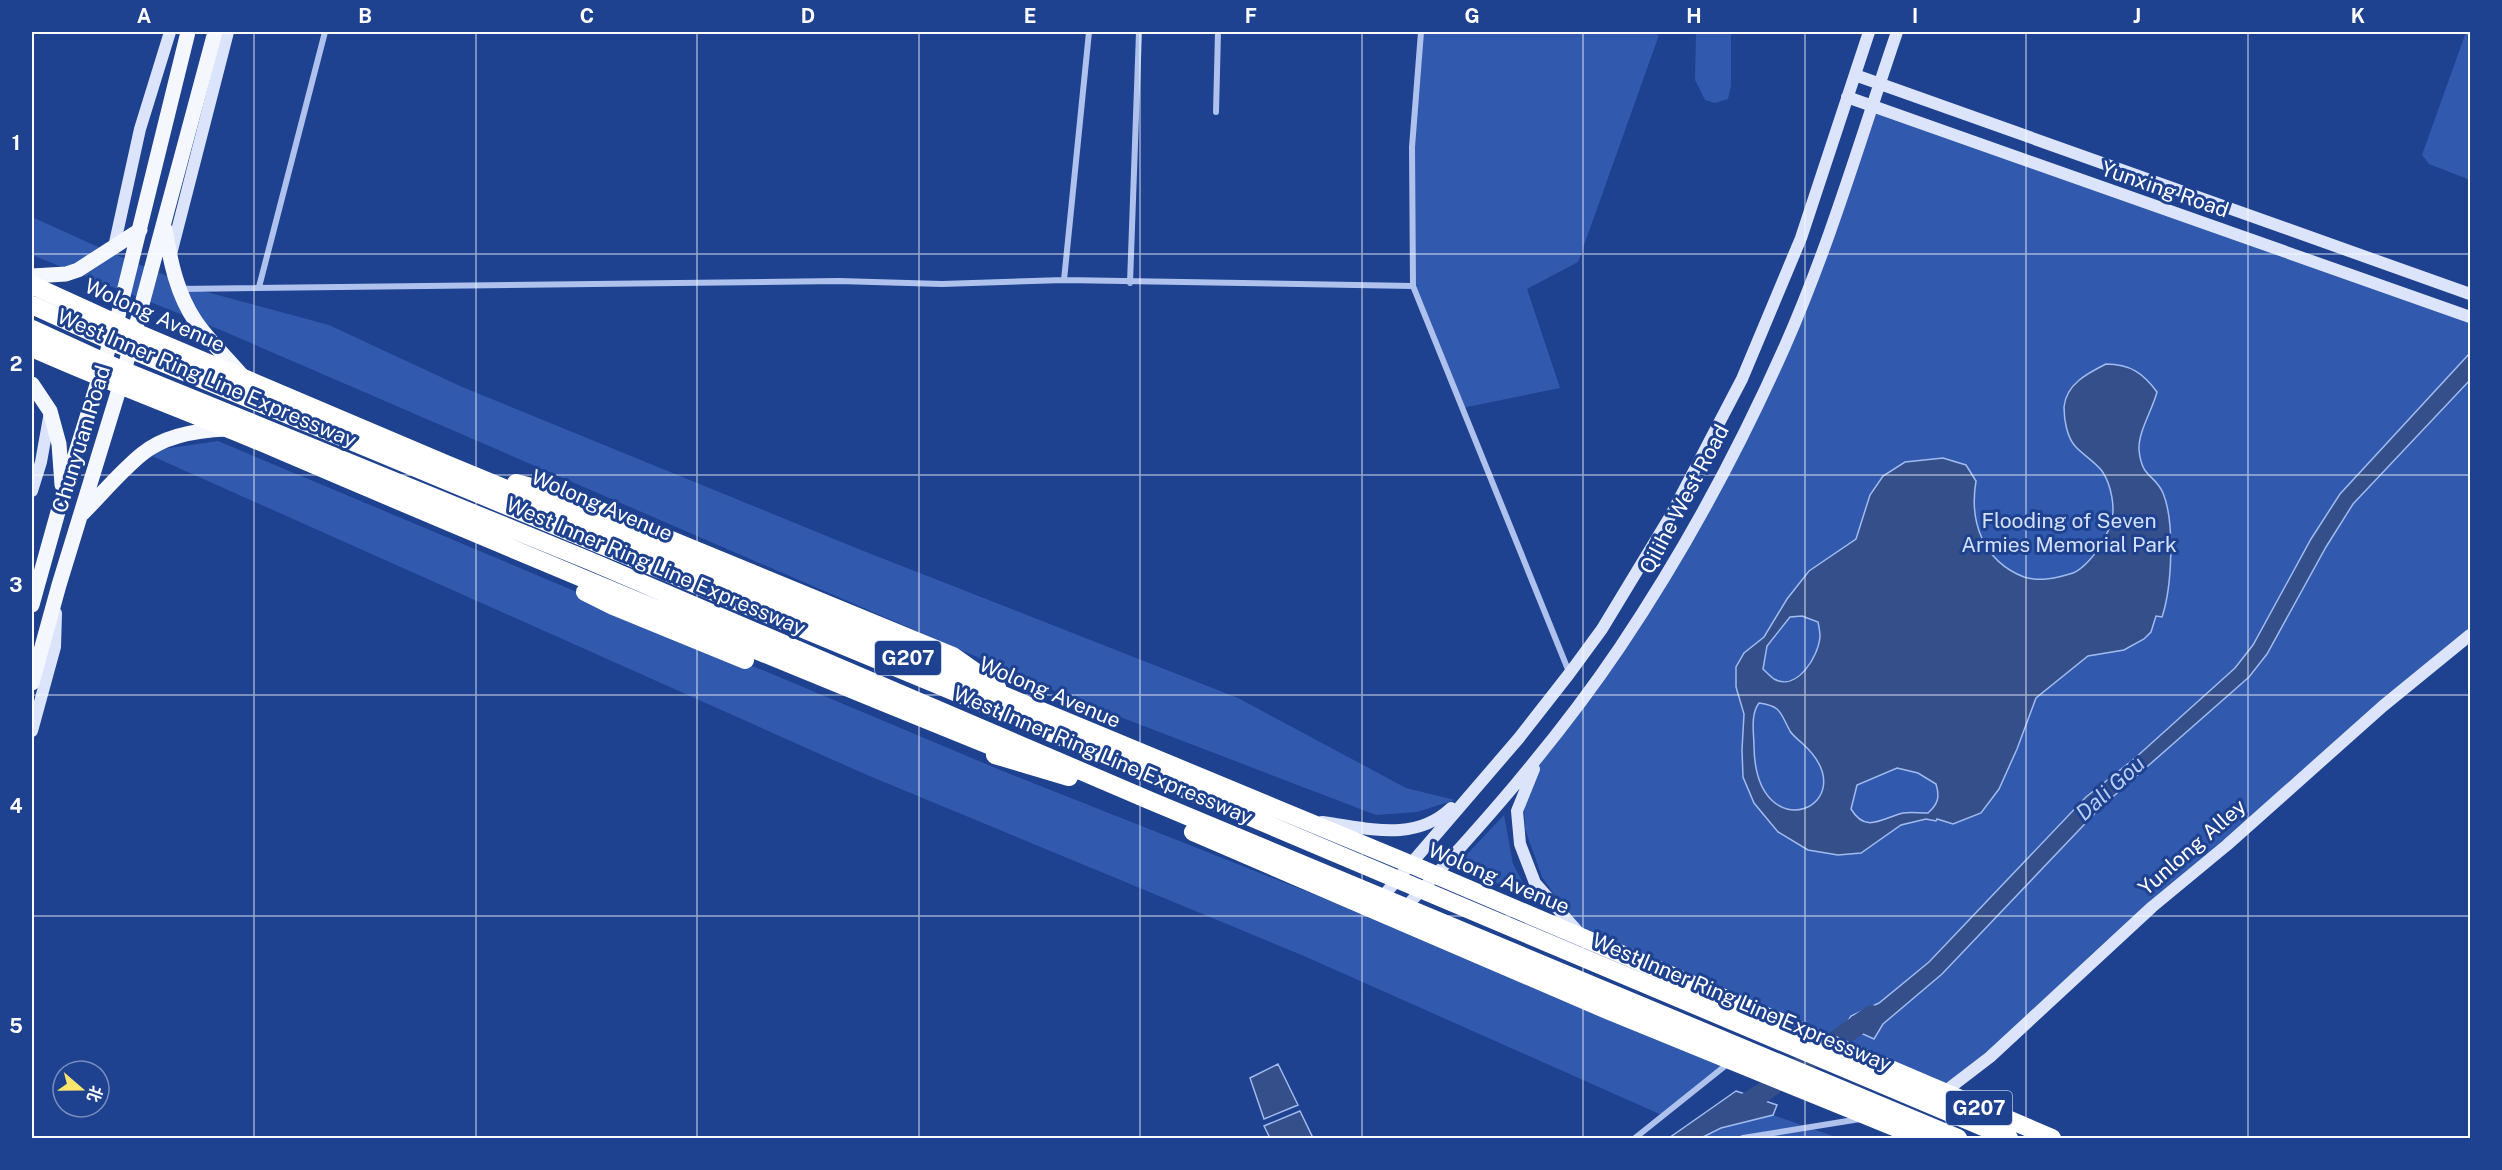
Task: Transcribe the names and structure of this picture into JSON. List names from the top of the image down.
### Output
{
  "streets": {
    "highway": ["Wolong Avenue", "West Inner Ring Line Expressway", "G207"],
    "main road": ["Chunyuan Road"],
    "street": ["Yunxing Road", "Qilihe West Road", "Yunlong Alley"]
  },
  "crossings": [
    ["Yunxing Road", "Qilihe West Road"],
    ["Wolong Avenue", "Chunyuan Road"],
    ["Wolong Avenue", "Qilihe West Road"],
    ["Wolong Avenue", "Yunlong Alley"],
    ["Chunyuan Road", "G207"],
    ["Qilihe West Road", "G207"]
  ],
  "water": ["Dali Gou"],
  "parks": ["Flooding of Seven Armies Memorial Park"],
  "north": "right",
  "grid": {
    "columns": [
      "A",
      "B",
      "C",
      "D",
      "E",
      "F",
      "G",
      "H",
      "I",
      "J",
      "K"
    ],
    "rows": [
      "1",
      "2",
      "3",
      "4",
      "5"
    ]
  }
}
